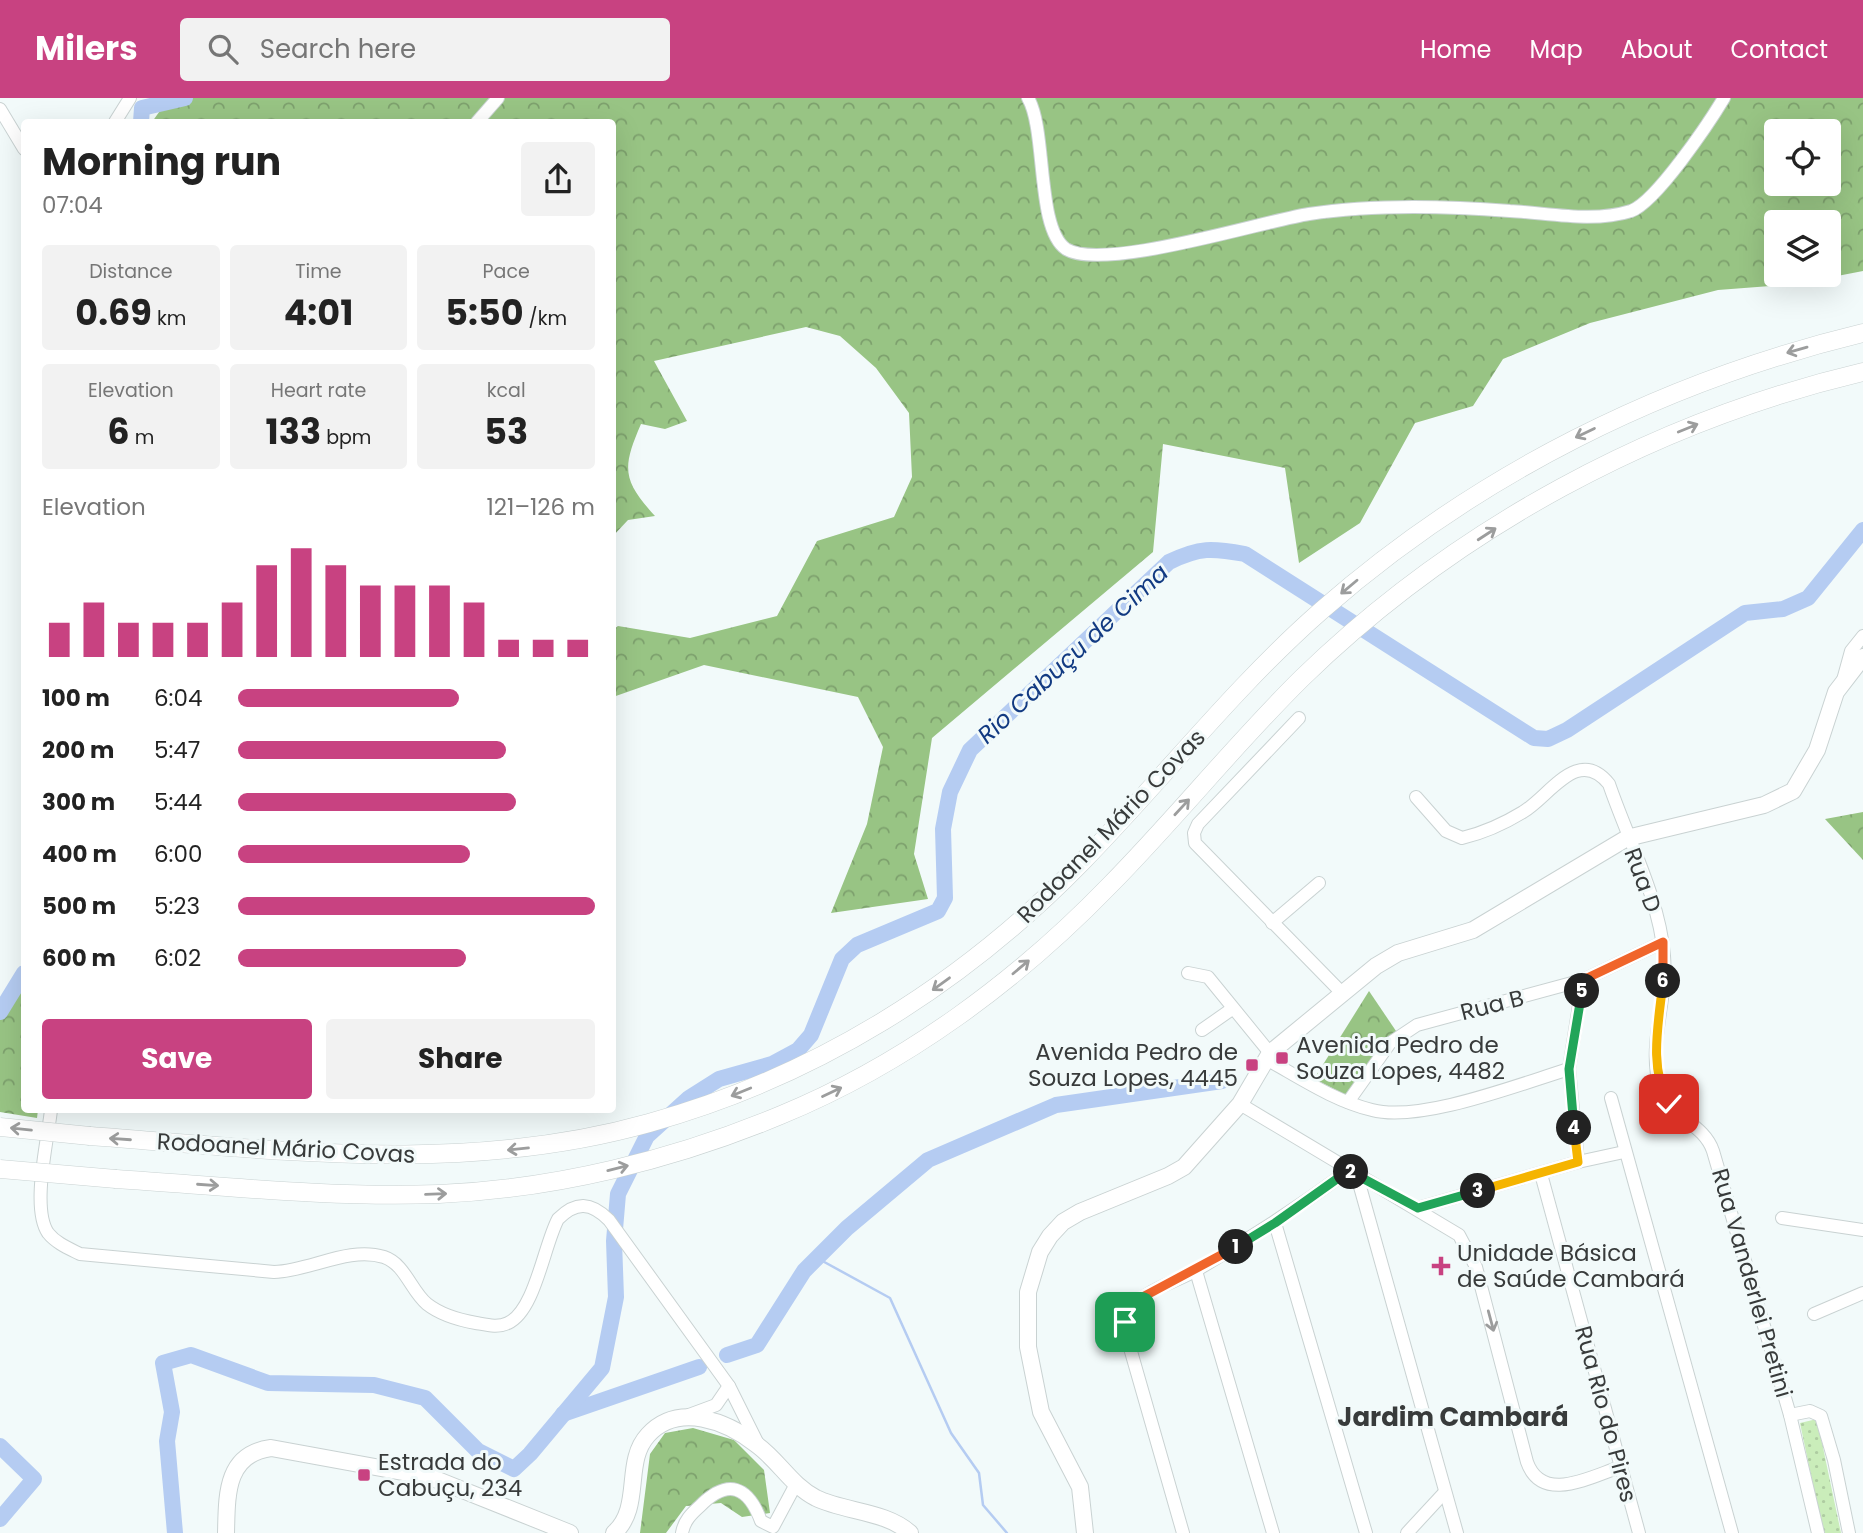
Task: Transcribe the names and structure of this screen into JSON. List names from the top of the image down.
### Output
{
  "streets": {
    "highway": ["Rodoanel Mário Covas"],
    "street": [
      "Rua D",
      "Rua B",
      "Rua Vanderlei Pretini",
      "Rua Rio do Pires"
    ]
  },
  "crossings": [
    ["Rua D", "Rua B"],
    ["Rua D", "Rua Vanderlei Pretini"]
  ],
  "districts": ["Jardim Cambará"],
  "water": ["Rio Cabuçu de Cima"],
  "places": {
    "transit": ["Avenida Pedro de Souza Lopes, 4482", "Avenida Pedro de Souza Lopes, 4445", "Estrada do Cabuçu, 234"],
    "health": ["Unidade Básica de Saúde Cambará"]
  },
  "page": {
    "header": "Milers",
    "search": "Search here",
    "nav": [
      "Home",
      "Map",
      "About",
      "Contact"
    ],
    "heading": ["Morning run", "07:04"],
    "stats": [
      ["Distance", "0.69 km"],
      ["Time", "4:01"],
      ["Pace", "5:50 /km"],
      ["Elevation", "6 m"],
      ["Heart rate", "133 bpm"],
      ["kcal", "53"]
    ],
    "chart": ["Elevation", "121–126 m"],
    "list": [
      {
        "name": "100 m",
        "note": "6:04"
      },
      {
        "name": "200 m",
        "note": "5:47"
      },
      {
        "name": "300 m",
        "note": "5:44"
      },
      {
        "name": "400 m",
        "note": "6:00"
      },
      {
        "name": "500 m",
        "note": "5:23"
      },
      {
        "name": "600 m",
        "note": "6:02"
      }
    ],
    "pins": [
      "6",
      "5",
      "4",
      "2",
      "3",
      "1"
    ],
    "buttons": ["Save", "Share"]
  }
}
